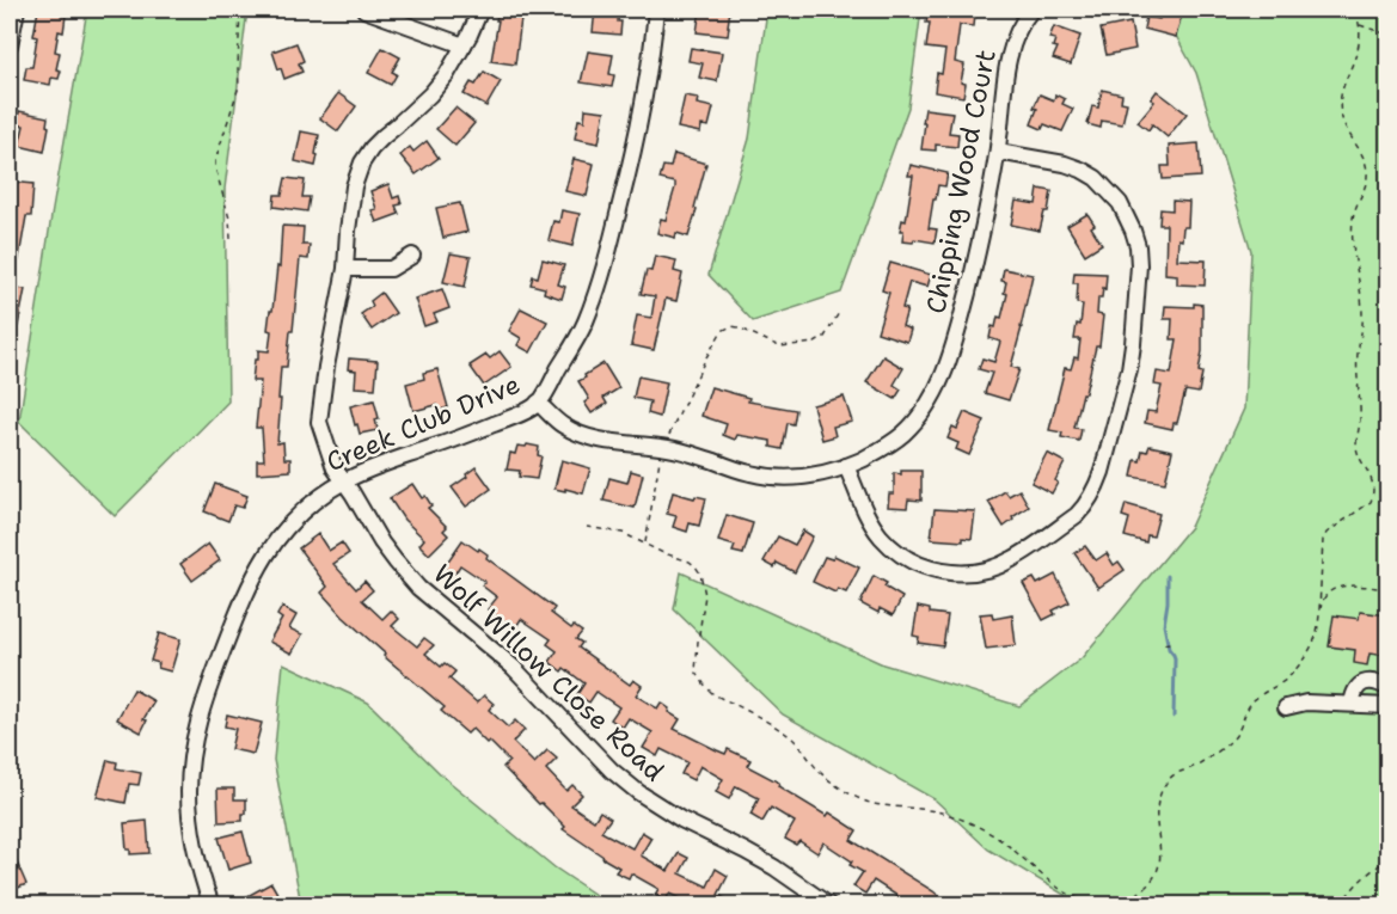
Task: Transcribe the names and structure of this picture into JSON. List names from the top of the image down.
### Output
{
  "streets": {
    "street": ["Chipping Wood Court", "Creek Club Drive", "Wolf Willow Close Road"]
  },
  "crossings": [
    ["Chipping Wood Court", "Creek Club Drive"],
    ["Creek Club Drive", "Wolf Willow Close Road"]
  ]
}
